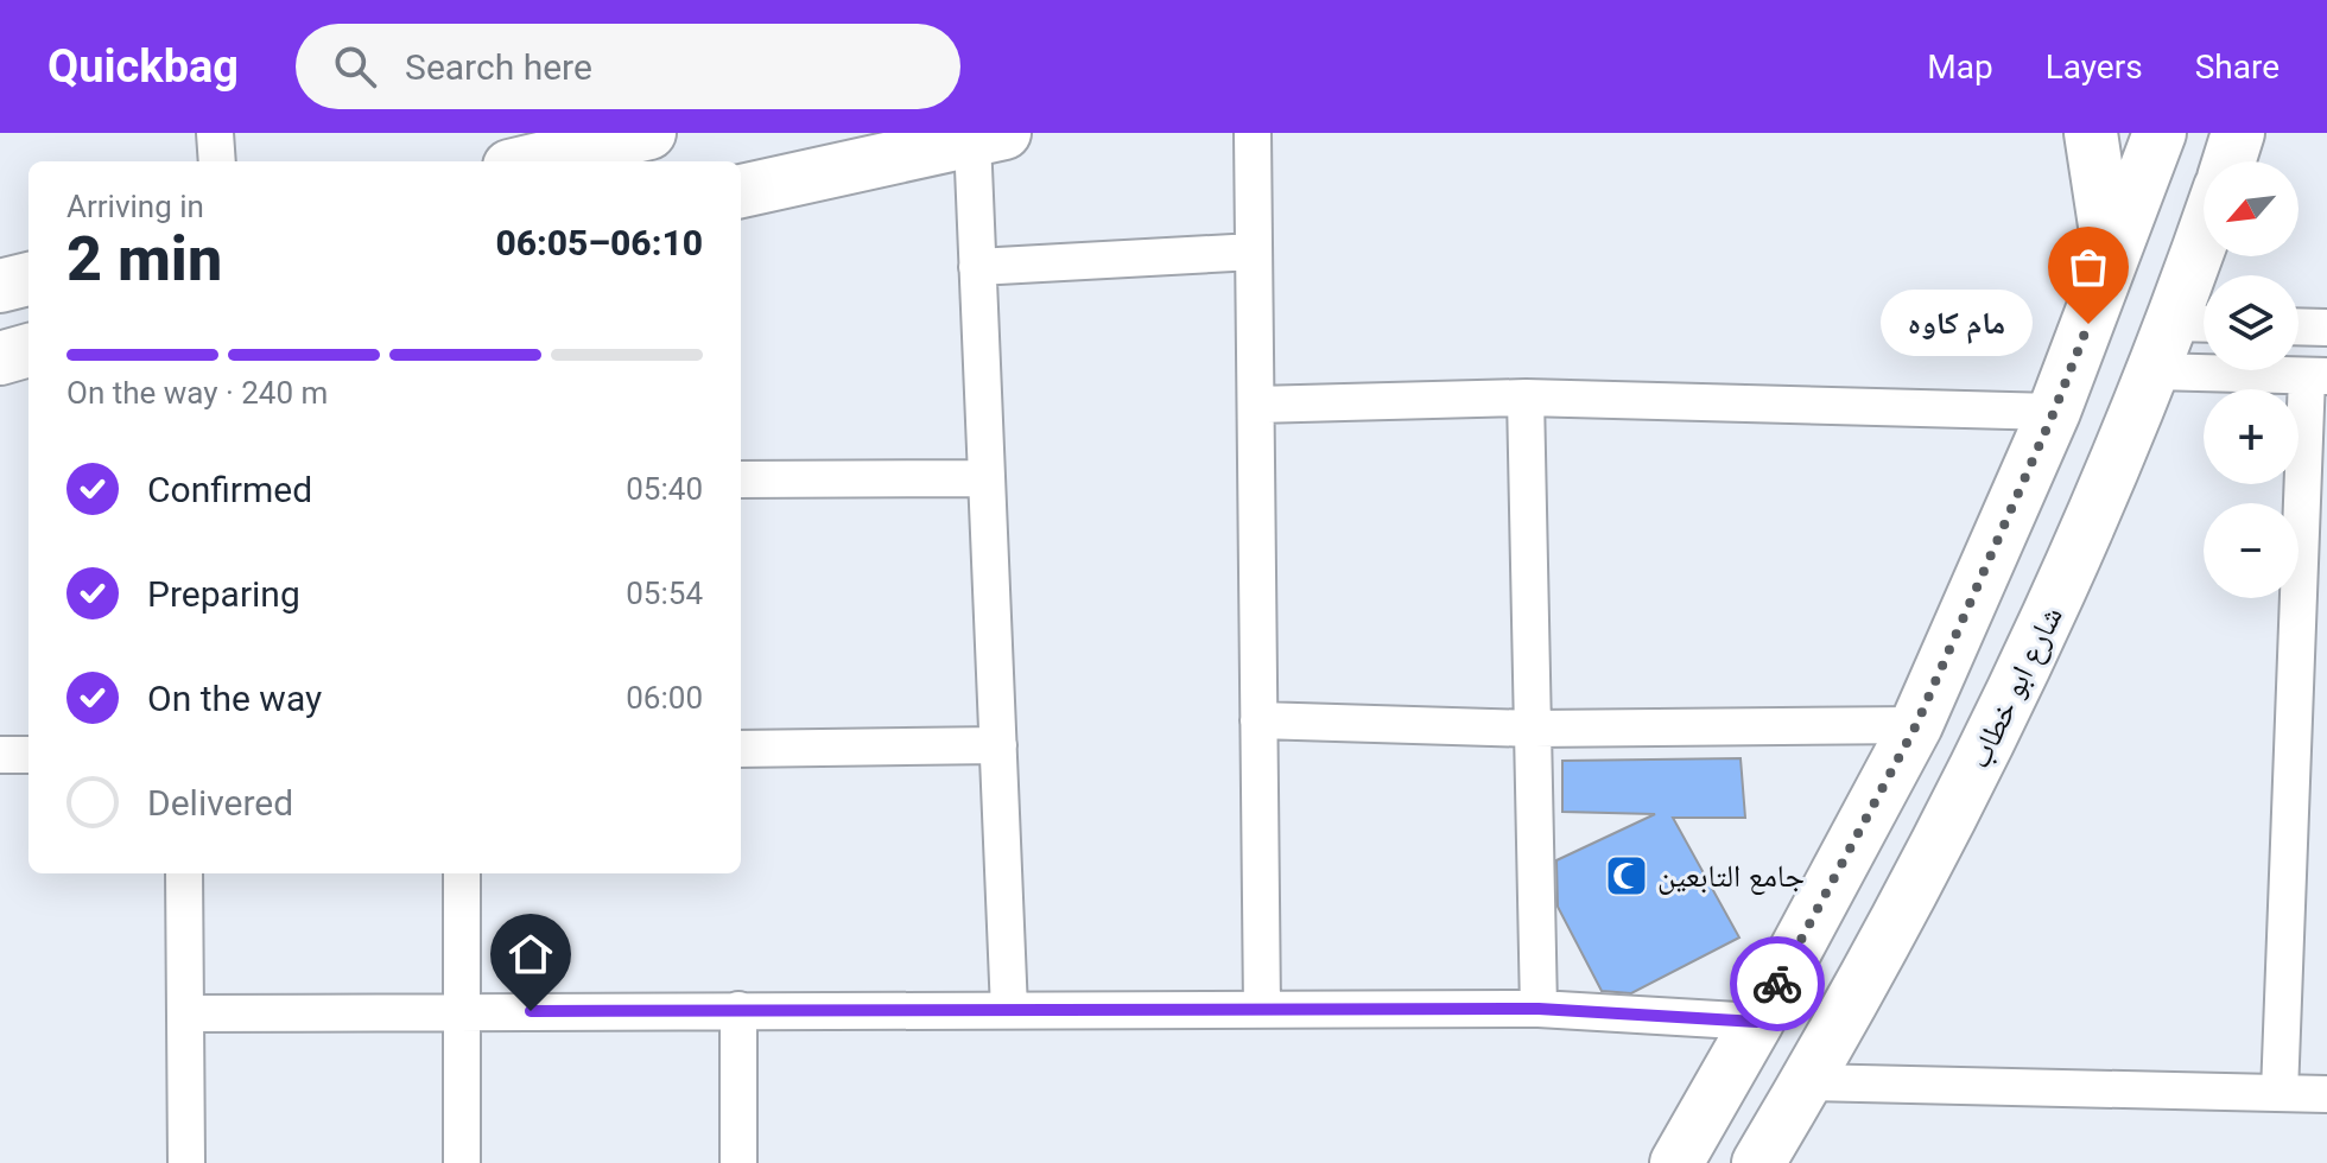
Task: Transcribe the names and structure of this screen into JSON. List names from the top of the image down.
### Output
{
  "streets": {
    "main road": ["شارع ابو خطاب"]
  },
  "places": {
    "other": ["مام كاوه"],
    "mosque": ["جامع التابعين"]
  },
  "north": "bottom left",
  "page": {
    "header": "Quickbag",
    "search": "Search here",
    "nav": ["Map", "Layers", "Share"],
    "map_buttons": ["+", "−"],
    "heading": ["2 min", "Arriving in", "06:05–06:10"],
    "bubble": "مام كاوه",
    "bar": "On the way · 240 m",
    "list": [
      ["Confirmed", "05:40"],
      ["Preparing", "05:54"],
      ["On the way", "06:00"],
      "Delivered"
    ]
  }
}
